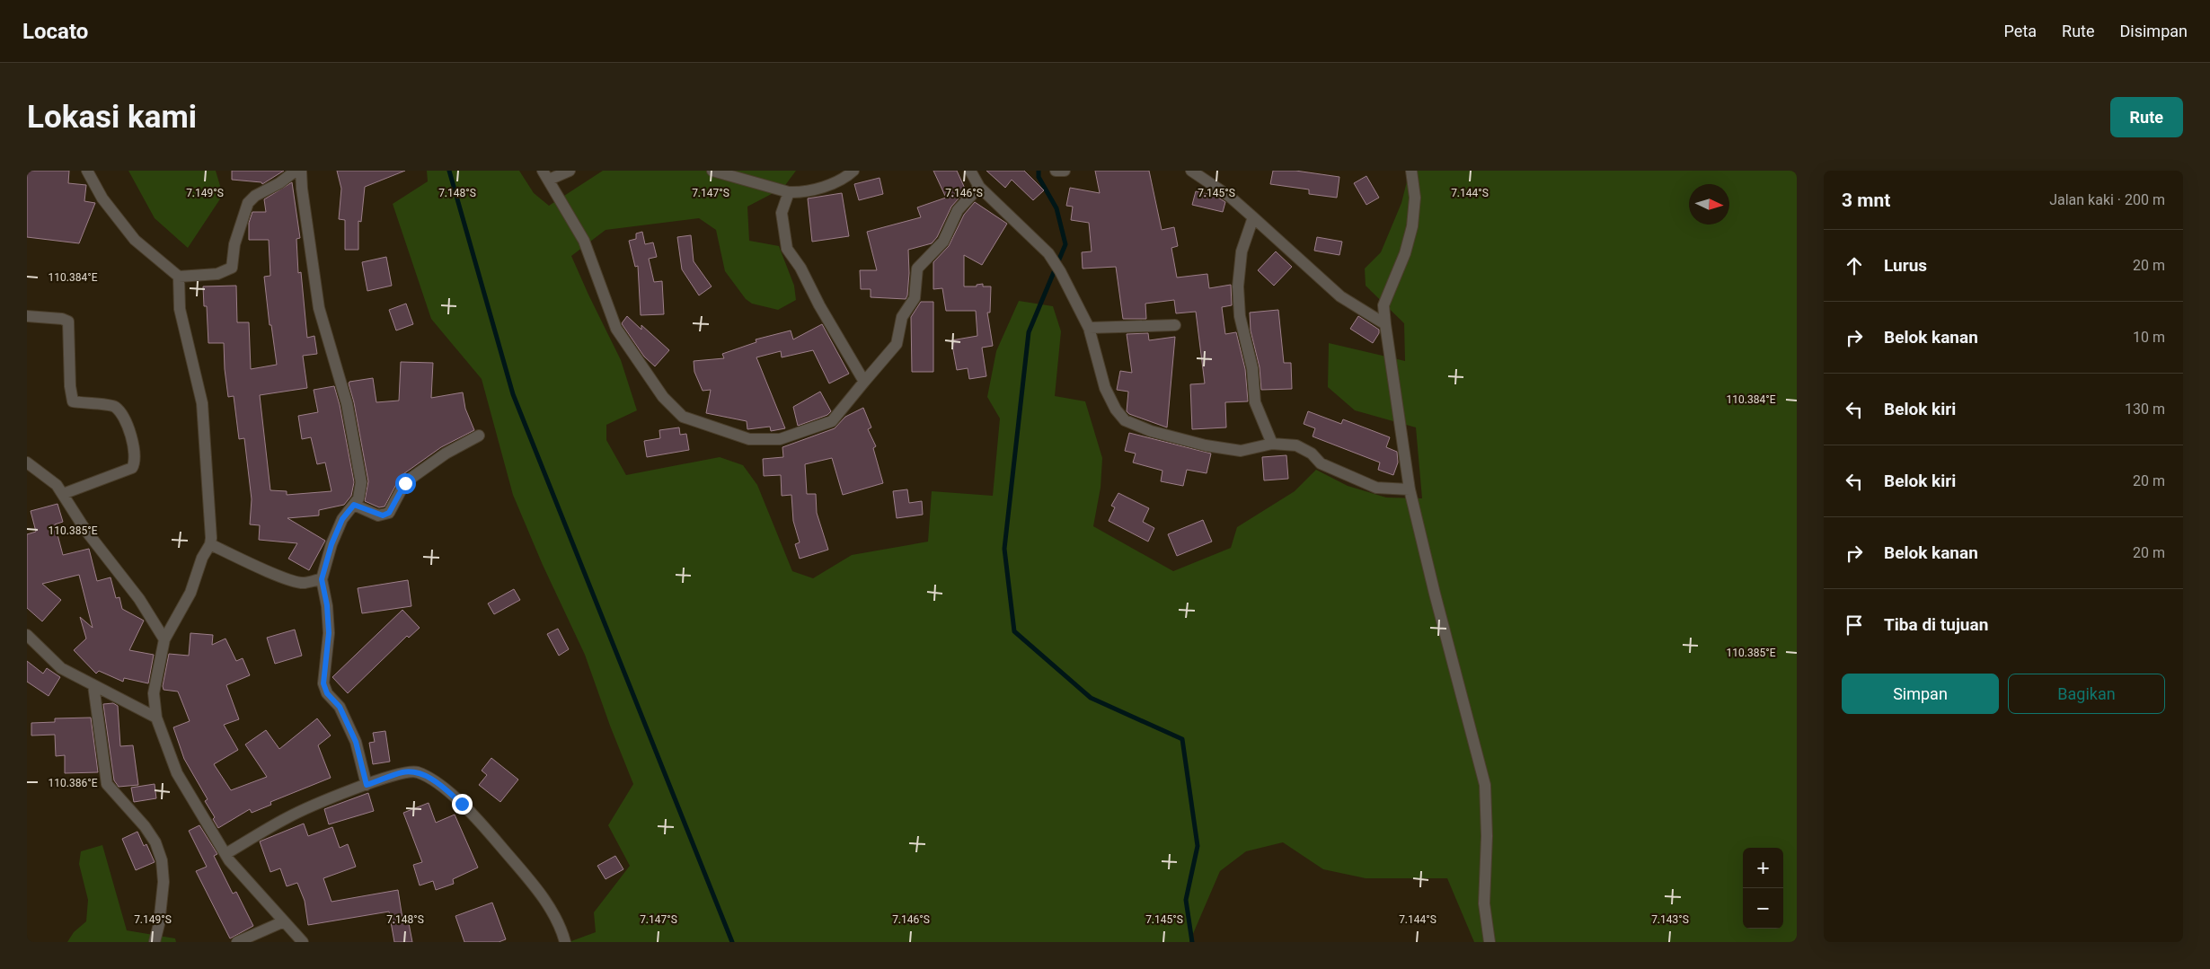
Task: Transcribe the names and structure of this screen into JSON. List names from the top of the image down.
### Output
{
  "north": "right",
  "page": {
    "header": "Locato",
    "nav": ["Peta", "Rute", "Disimpan"],
    "buttons": [
      "Rute",
      ["Simpan", "Bagikan"]
    ],
    "title": "Lokasi kami",
    "heading": ["3 mnt", "Jalan kaki · 200 m"],
    "list": [
      ["Lurus", "20 m"],
      ["Belok kanan", "10 m"],
      ["Belok kiri", "130 m"],
      ["Belok kiri", "20 m"],
      ["Belok kanan", "20 m"],
      "Tiba di tujuan"
    ],
    "map_buttons": ["+", "−"]
  },
  "coordinates": [
    "7.149°S",
    "7.148°S",
    "7.147°S",
    "7.146°S",
    "7.145°S",
    "7.144°S",
    "110.384°E",
    "110.385°E",
    "110.386°E",
    "7.143°S"
  ]
}
